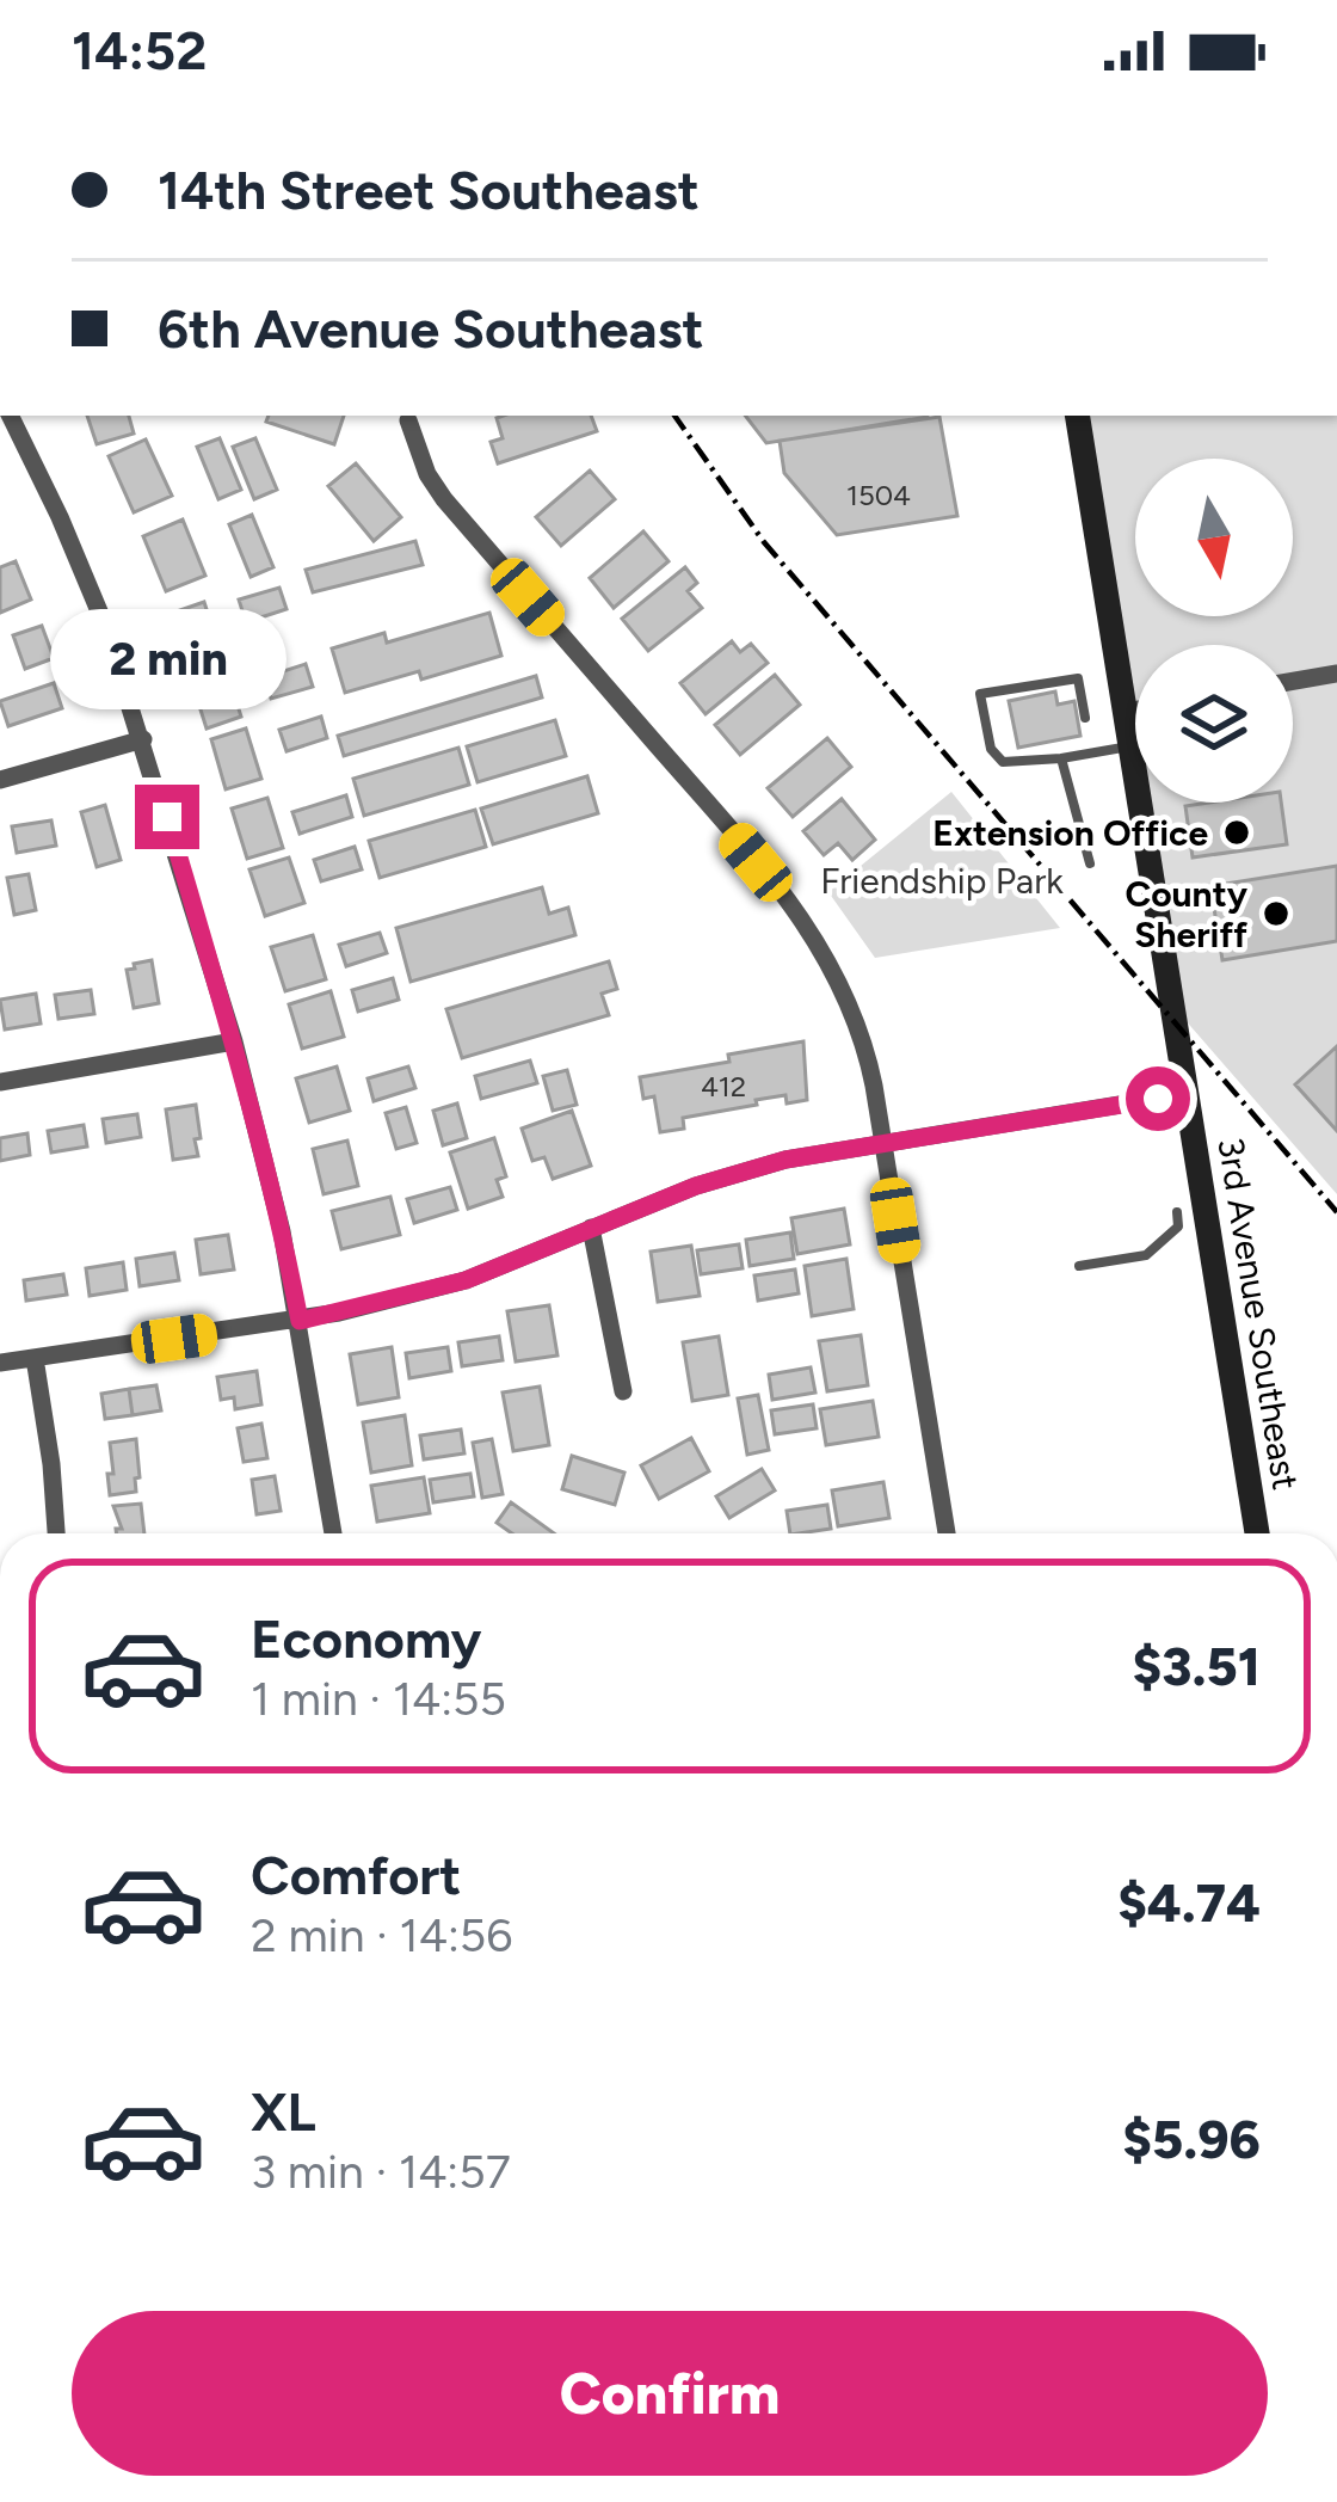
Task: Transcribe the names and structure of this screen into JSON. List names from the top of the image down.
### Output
{
  "streets": {
    "main road": ["3rd Avenue Southeast"]
  },
  "parks": ["Friendship Park"],
  "places": ["Extension Office", "County Sheriff"],
  "house_numbers": ["1504", "412"],
  "north": "bottom",
  "page": {
    "status": "14:52",
    "banner": ["14th Street Southeast", "6th Avenue Southeast"],
    "bubble": "2 min",
    "list": [
      {
        "name": "Economy",
        "note": "1 min · 14:55",
        "value": "$3.51"
      },
      {
        "name": "Comfort",
        "note": "2 min · 14:56",
        "value": "$4.74"
      },
      {
        "name": "XL",
        "note": "3 min · 14:57",
        "value": "$5.96"
      }
    ],
    "buttons": "Confirm"
  }
}
